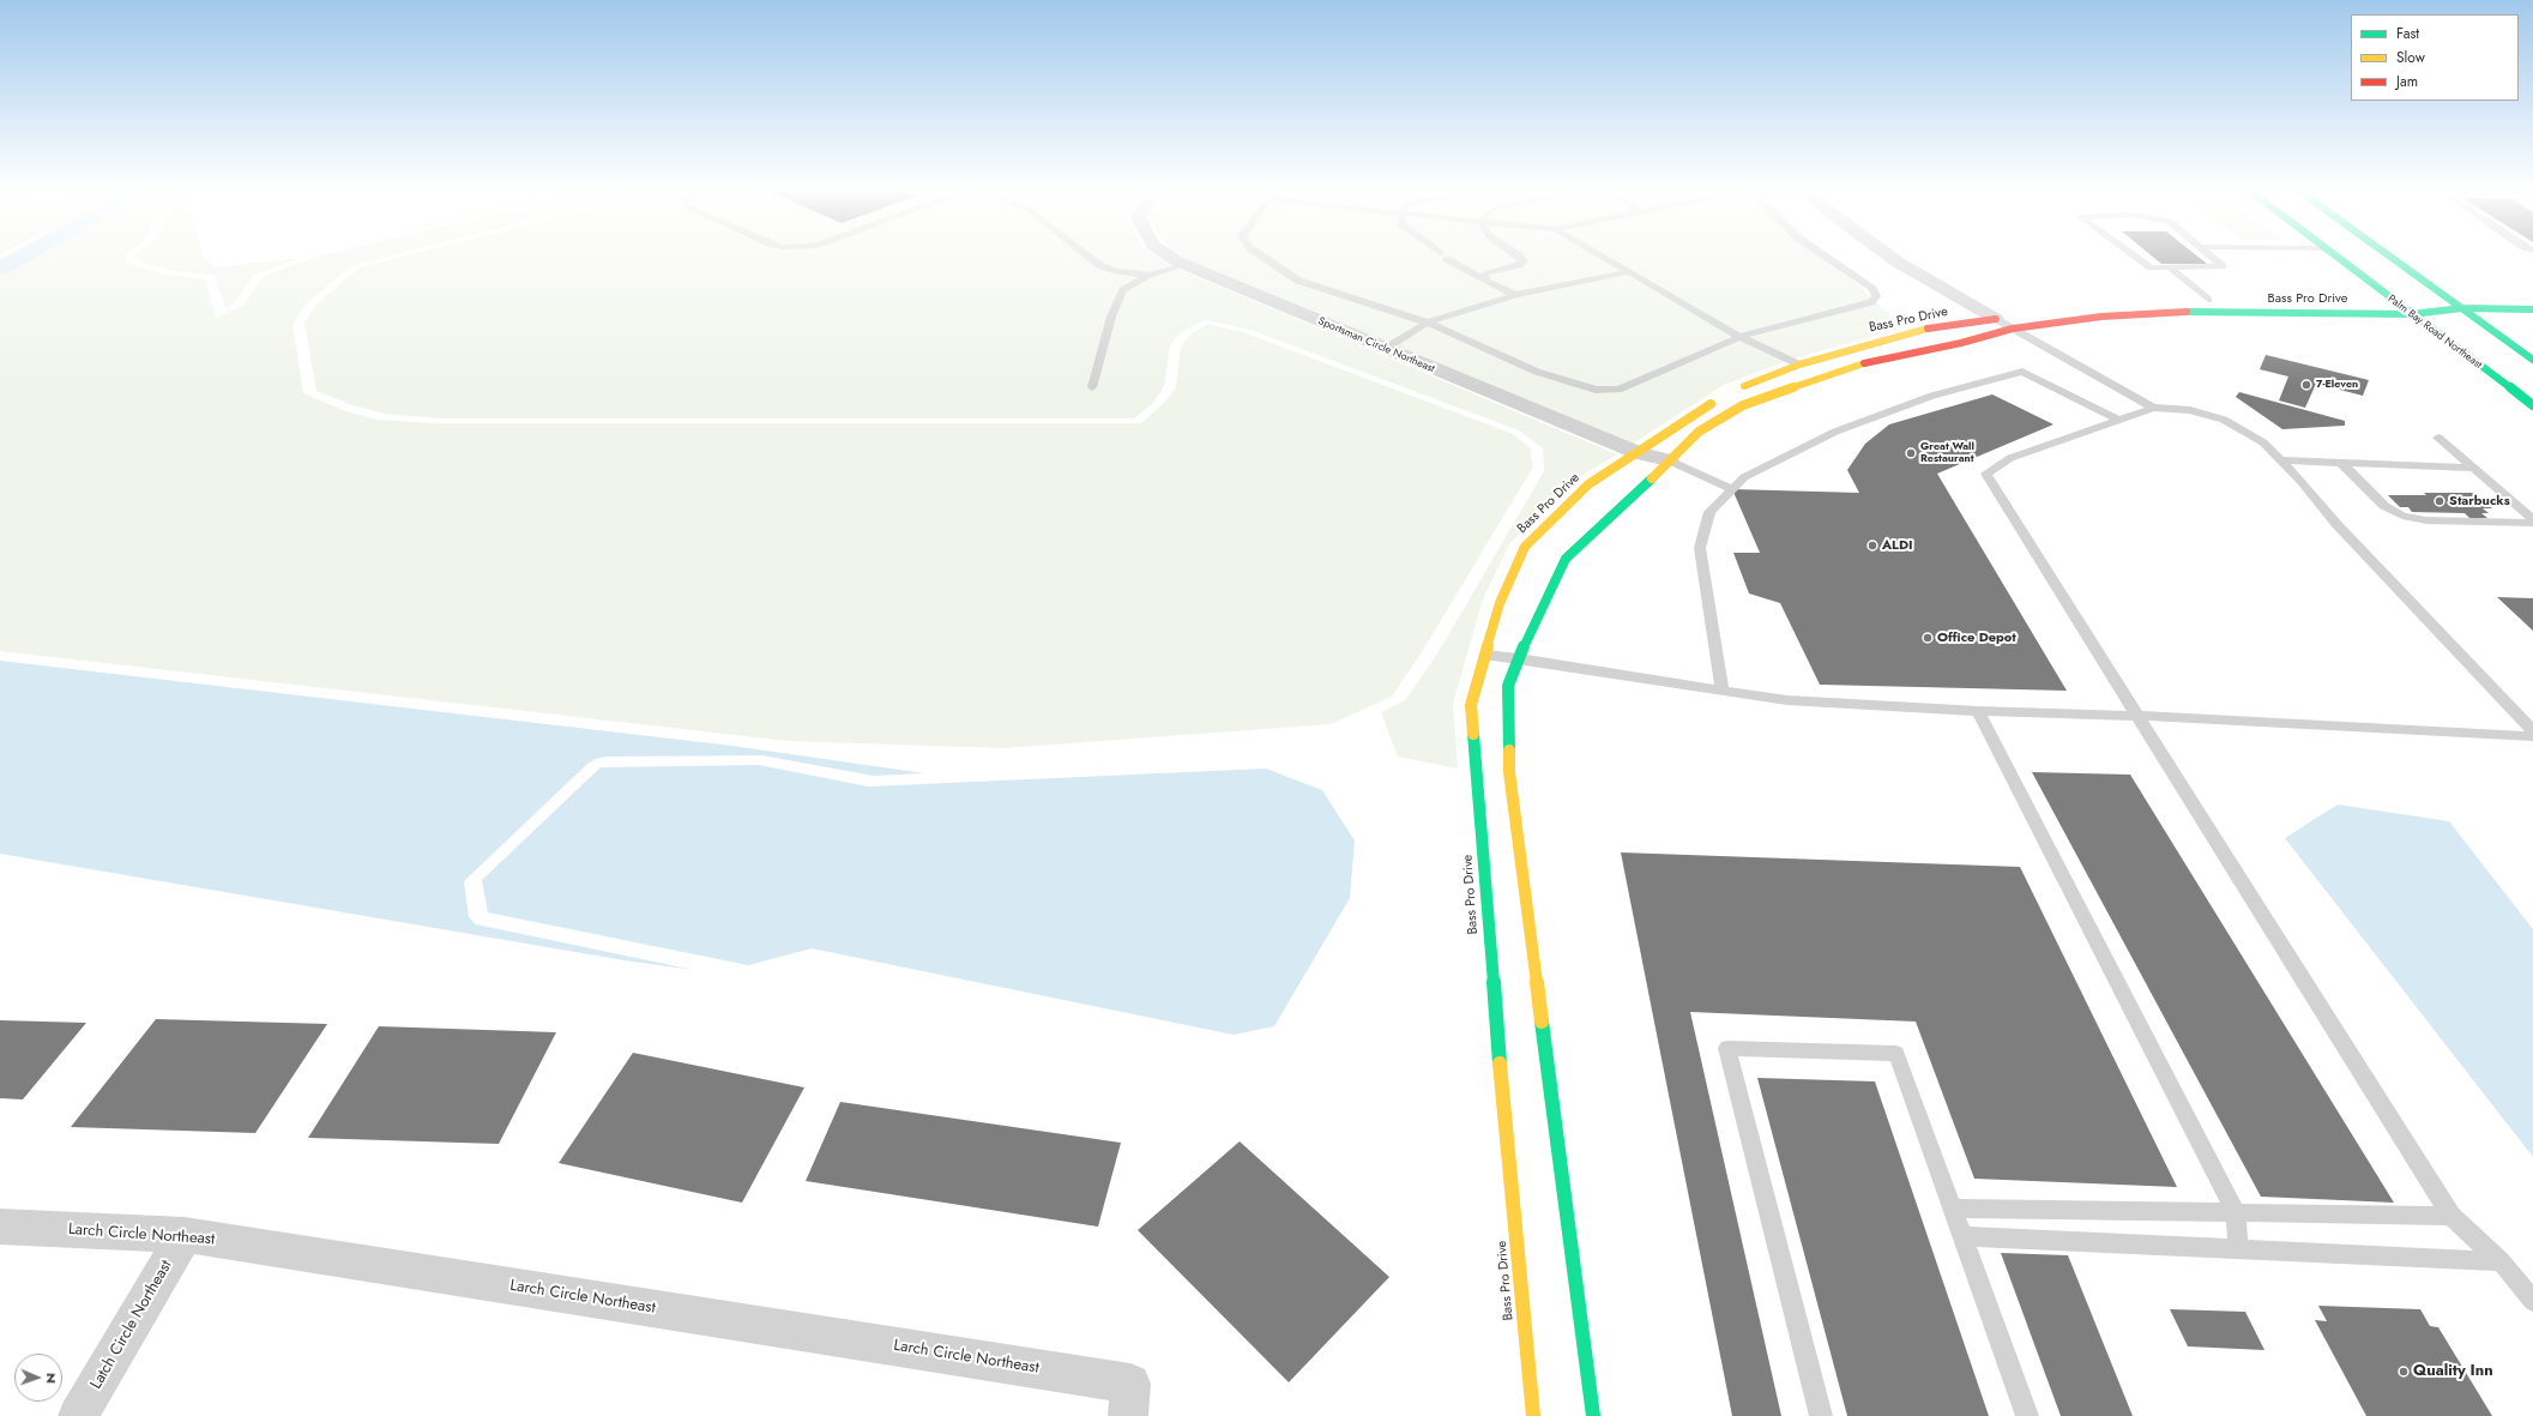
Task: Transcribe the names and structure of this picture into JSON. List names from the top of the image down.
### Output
{
  "streets": {
    "street": [
      "Bass Pro Drive",
      "Palm Bay Road Northeast",
      "Sportsman Circle Northeast",
      "Larch Circle Northeast",
      "Latch Circle Northeast"
    ]
  },
  "crossings": [
    ["Bass Pro Drive", "Palm Bay Road Northeast"],
    ["Bass Pro Drive", "Sportsman Circle Northeast"],
    ["Larch Circle Northeast", "Latch Circle Northeast"]
  ],
  "places": [
    "7-Eleven",
    "Great Wall Restaurant",
    "Starbucks",
    "ALDI",
    "Office Depot",
    "Quality Inn"
  ],
  "legend": ["Fast", "Slow", "Jam"],
  "north": "right"
}
